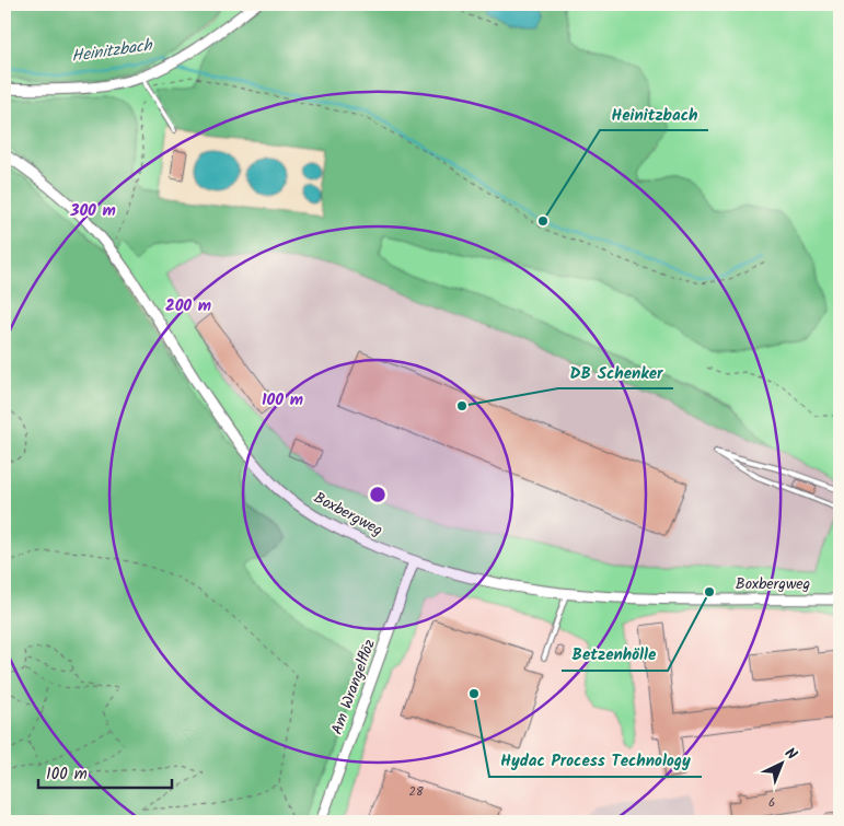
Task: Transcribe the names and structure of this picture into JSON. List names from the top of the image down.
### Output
{
  "streets": {
    "street": ["Boxbergweg", "Am Wrangelflöz"]
  },
  "crossings": [
    ["Boxbergweg", "Am Wrangelflöz"]
  ],
  "water": ["Heinitzbach"],
  "places": [
    "Heinitzbach",
    "DB Schenker",
    "Betzenhölle",
    "Hydac Process Technology"
  ],
  "house_numbers": ["28", "6"],
  "scale_bar": "100 m",
  "north": "top right",
  "rings": ["300 m", "200 m", "100 m"]
}
